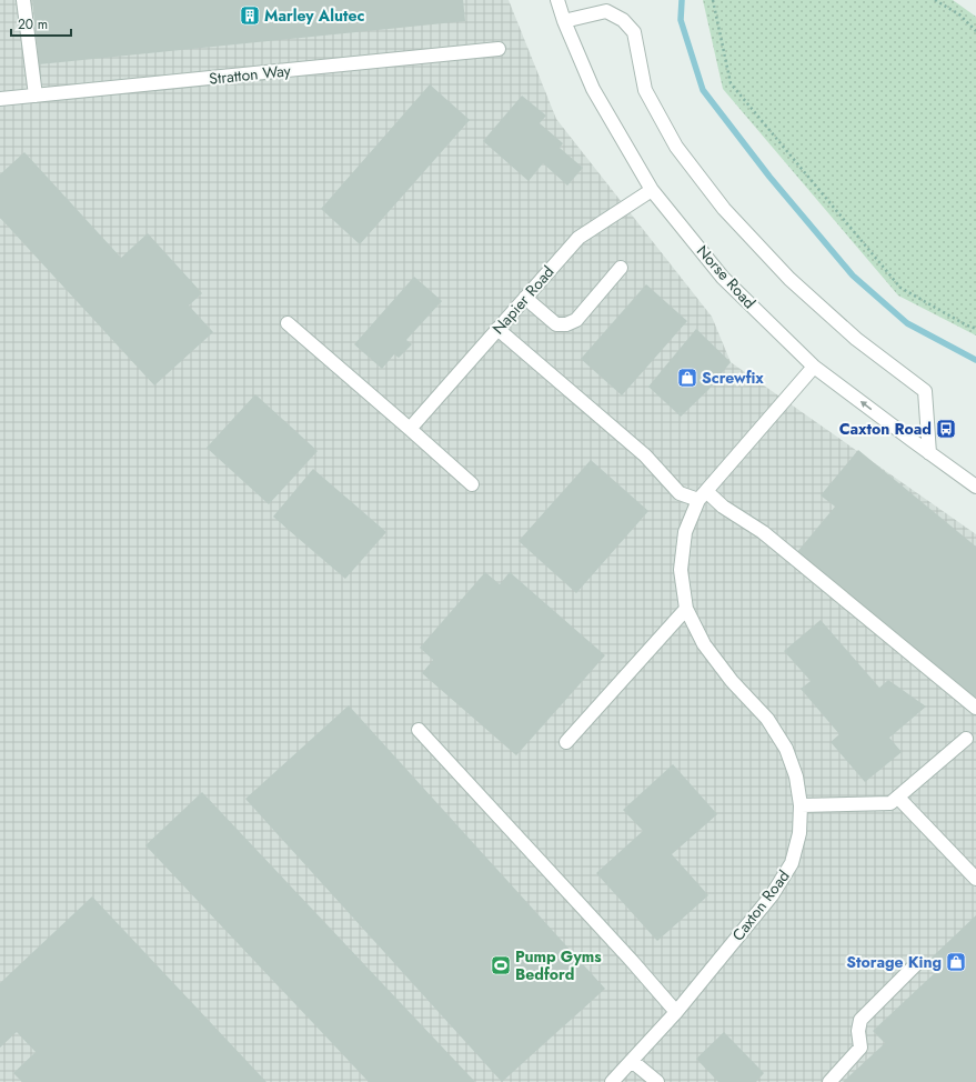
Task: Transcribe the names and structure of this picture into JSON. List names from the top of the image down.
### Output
{
  "streets": {
    "street": [
      "Stratton Way",
      "Norse Road",
      "Napier Road",
      "Caxton Road"
    ]
  },
  "crossings": [
    ["Norse Road", "Napier Road"],
    ["Norse Road", "Caxton Road"]
  ],
  "places": {
    "building": ["Marley Alutec"],
    "shop": ["Screwfix", "Storage King"],
    "bus stop": ["Caxton Road"],
    "sports": ["Pump Gyms Bedford"]
  },
  "scale_bar": "20 m"
}
